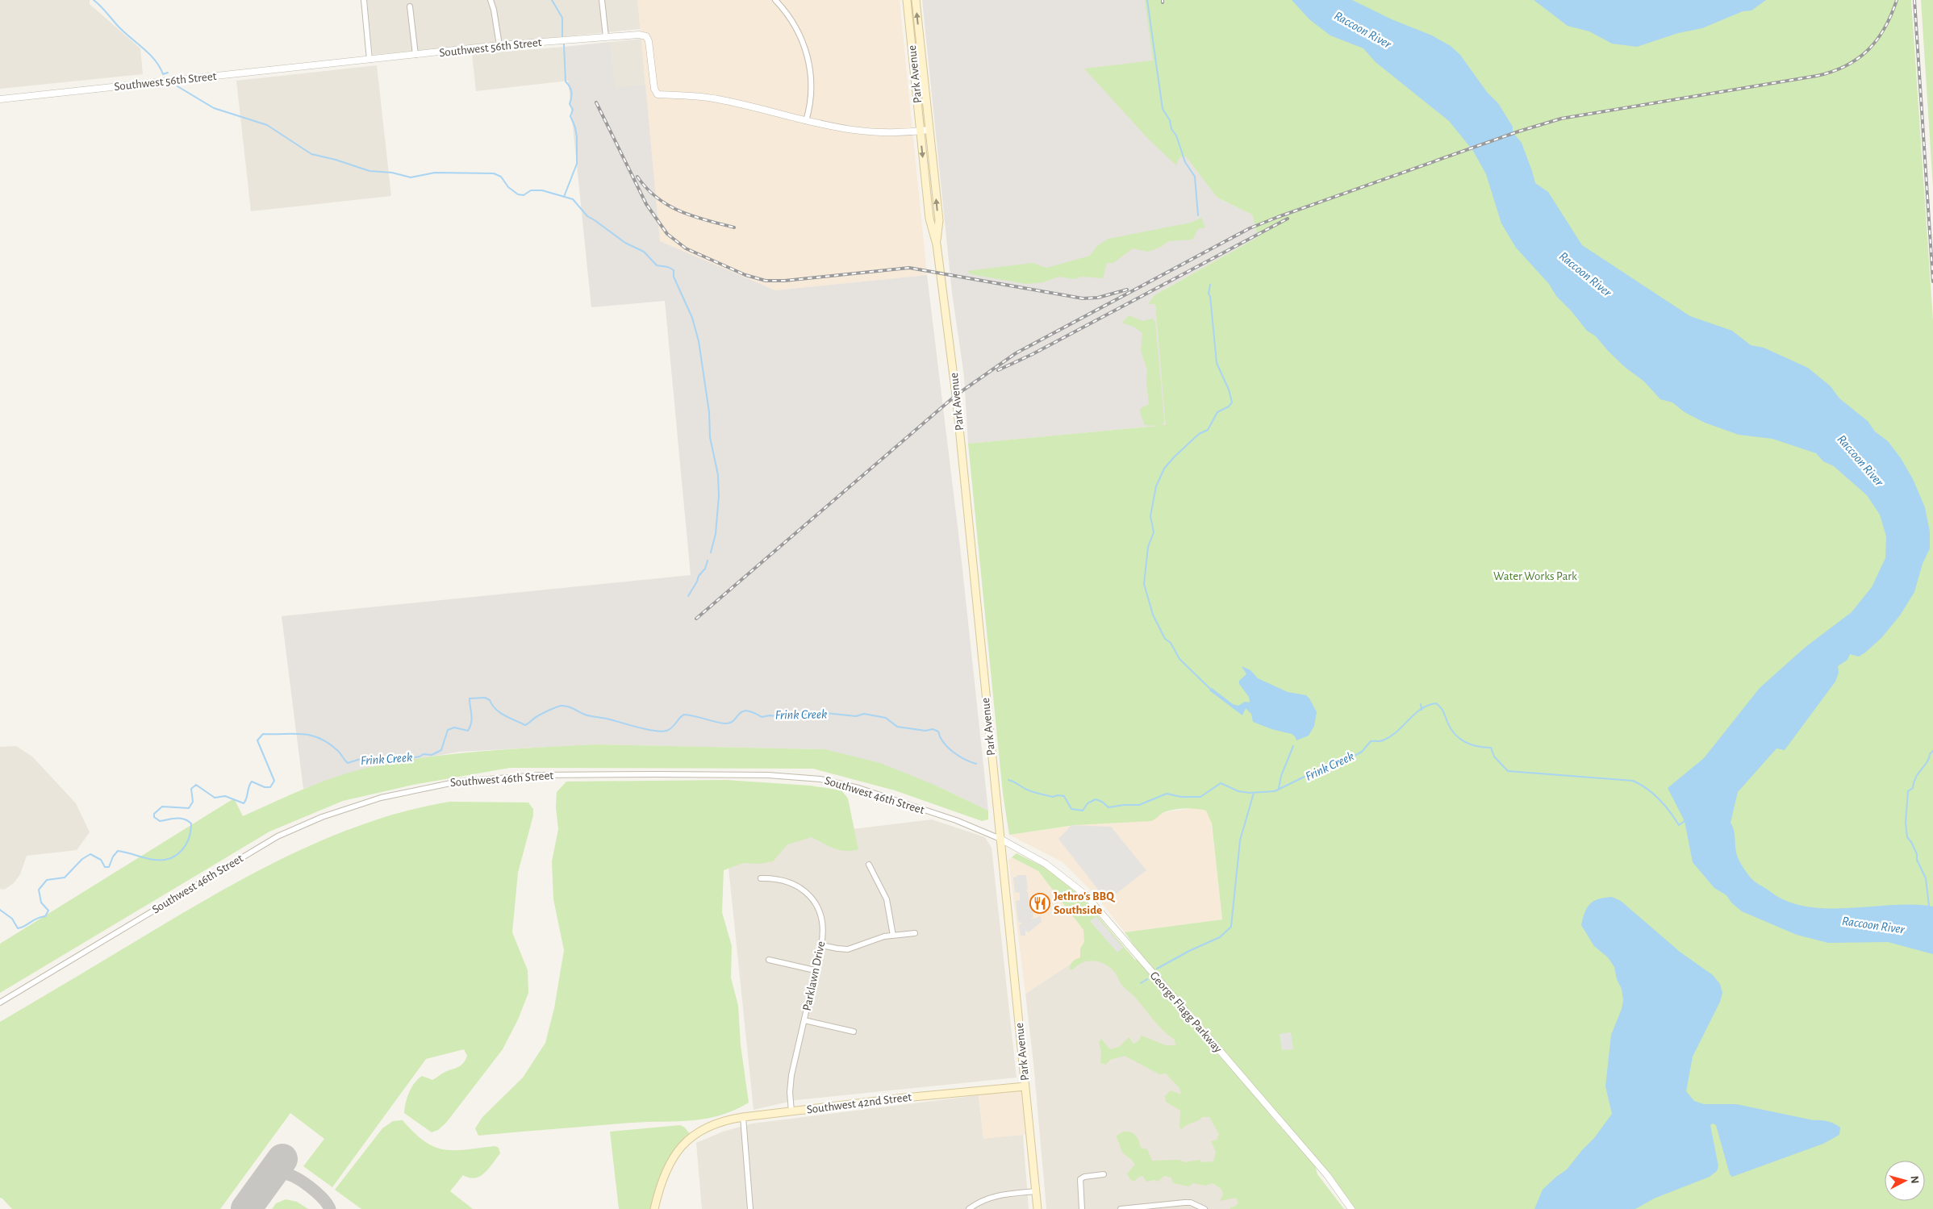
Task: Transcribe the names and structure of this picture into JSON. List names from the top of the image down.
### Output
{
  "streets": {
    "main road": ["Park Avenue", "Southwest 42nd Street"],
    "street": [
      "Southwest 56th Street",
      "Southwest 46th Street",
      "Parklawn Drive",
      "George Flagg Parkway"
    ]
  },
  "crossings": [
    ["Southwest 56th Street", "Park Avenue"],
    ["Park Avenue", "Southwest 46th Street"],
    ["Park Avenue", "George Flagg Parkway"],
    ["Park Avenue", "Southwest 42nd Street"],
    ["Southwest 46th Street", "George Flagg Parkway"],
    ["Parklawn Drive", "Southwest 42nd Street"]
  ],
  "water": ["Raccoon River", "Frink Creek"],
  "parks": ["Water Works Park"],
  "places": {
    "restaurant": ["Jethro's BBQ Southside"]
  },
  "north": "right"
}
